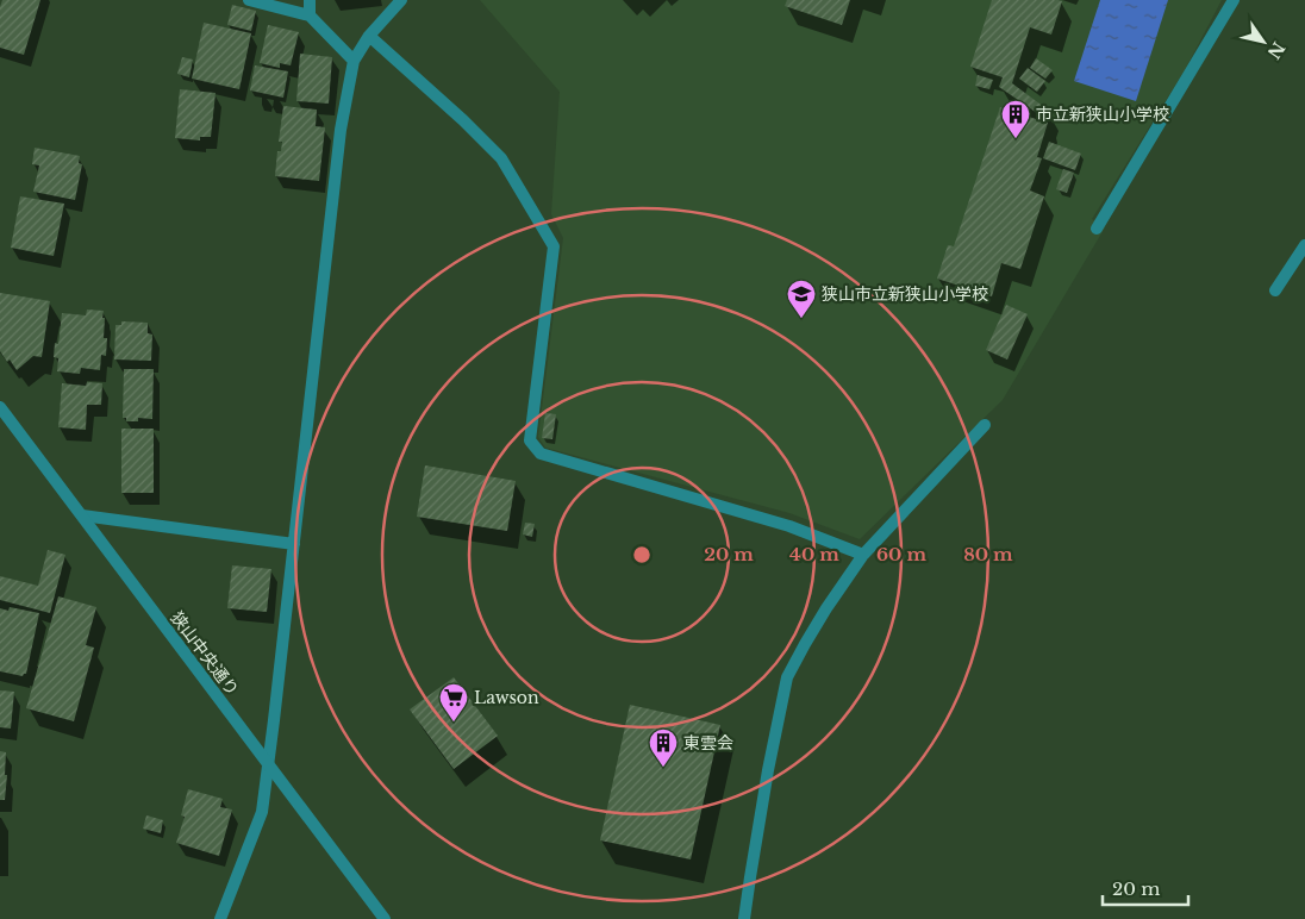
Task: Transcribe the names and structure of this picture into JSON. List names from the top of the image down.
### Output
{
  "streets": {
    "street": ["狭山中央通り"]
  },
  "places": {
    "building": ["市立新狭山小学校", "東雲会"],
    "school or university": ["狭山市立新狭山小学校"],
    "supermarket": ["Lawson"]
  },
  "scale_bar": "20 m",
  "north": "bottom right",
  "rings": [
    "20 m",
    "40 m",
    "60 m",
    "80 m"
  ]
}
